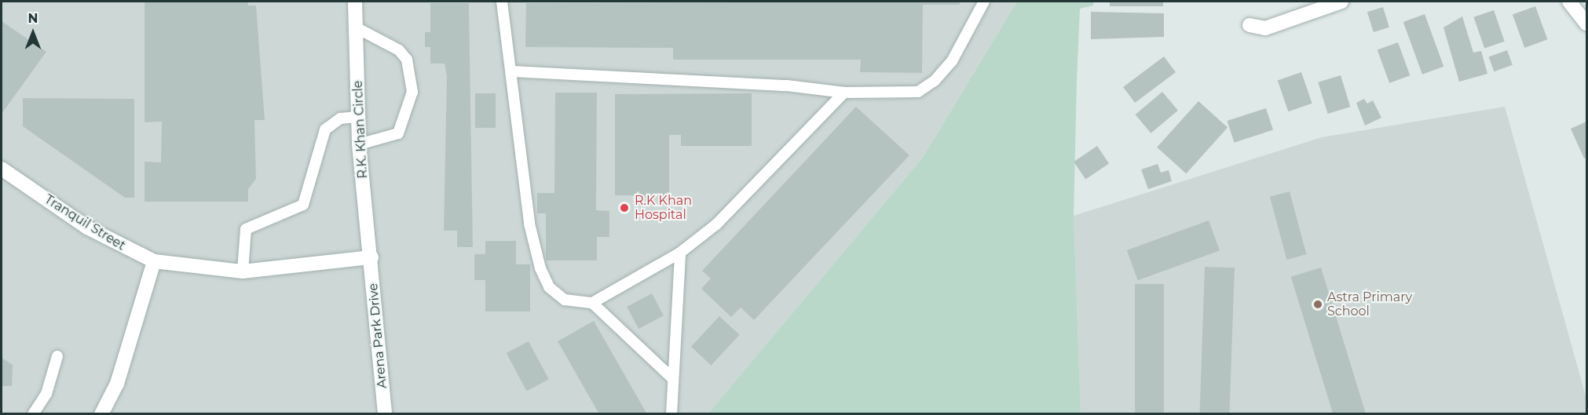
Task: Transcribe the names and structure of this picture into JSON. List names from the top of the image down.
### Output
{
  "streets": {
    "street": ["R.K. Khan Circle", "Tranquil Street", "Arena Park Drive"]
  },
  "crossings": [
    ["R.K. Khan Circle", "Tranquil Street"],
    ["R.K. Khan Circle", "Arena Park Drive"],
    ["Tranquil Street", "Arena Park Drive"]
  ],
  "places": ["R.K Khan Hospital", "Astra Primary School"],
  "north": "top"
}
